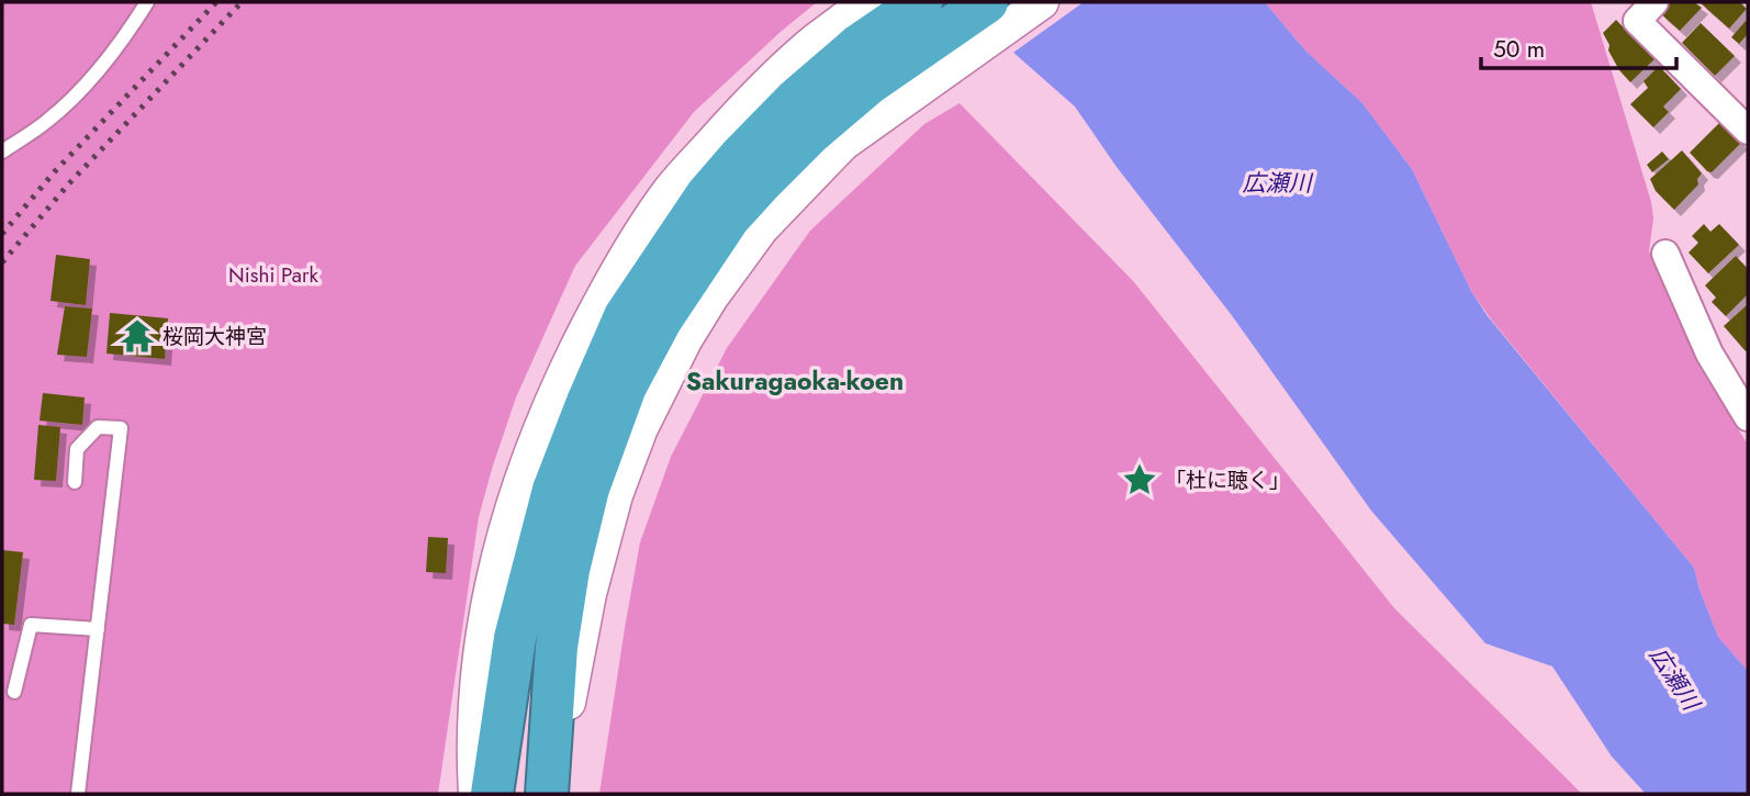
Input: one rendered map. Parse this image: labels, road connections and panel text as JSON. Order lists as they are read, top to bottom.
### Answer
{
  "districts": ["Sakuragaoka-koen"],
  "water": ["広瀬川"],
  "parks": ["Nishi Park"],
  "places": {
    "temple": ["桜岡大神宮"],
    "place": ["「杜に聴く」"]
  },
  "scale_bar": "50 m"
}
